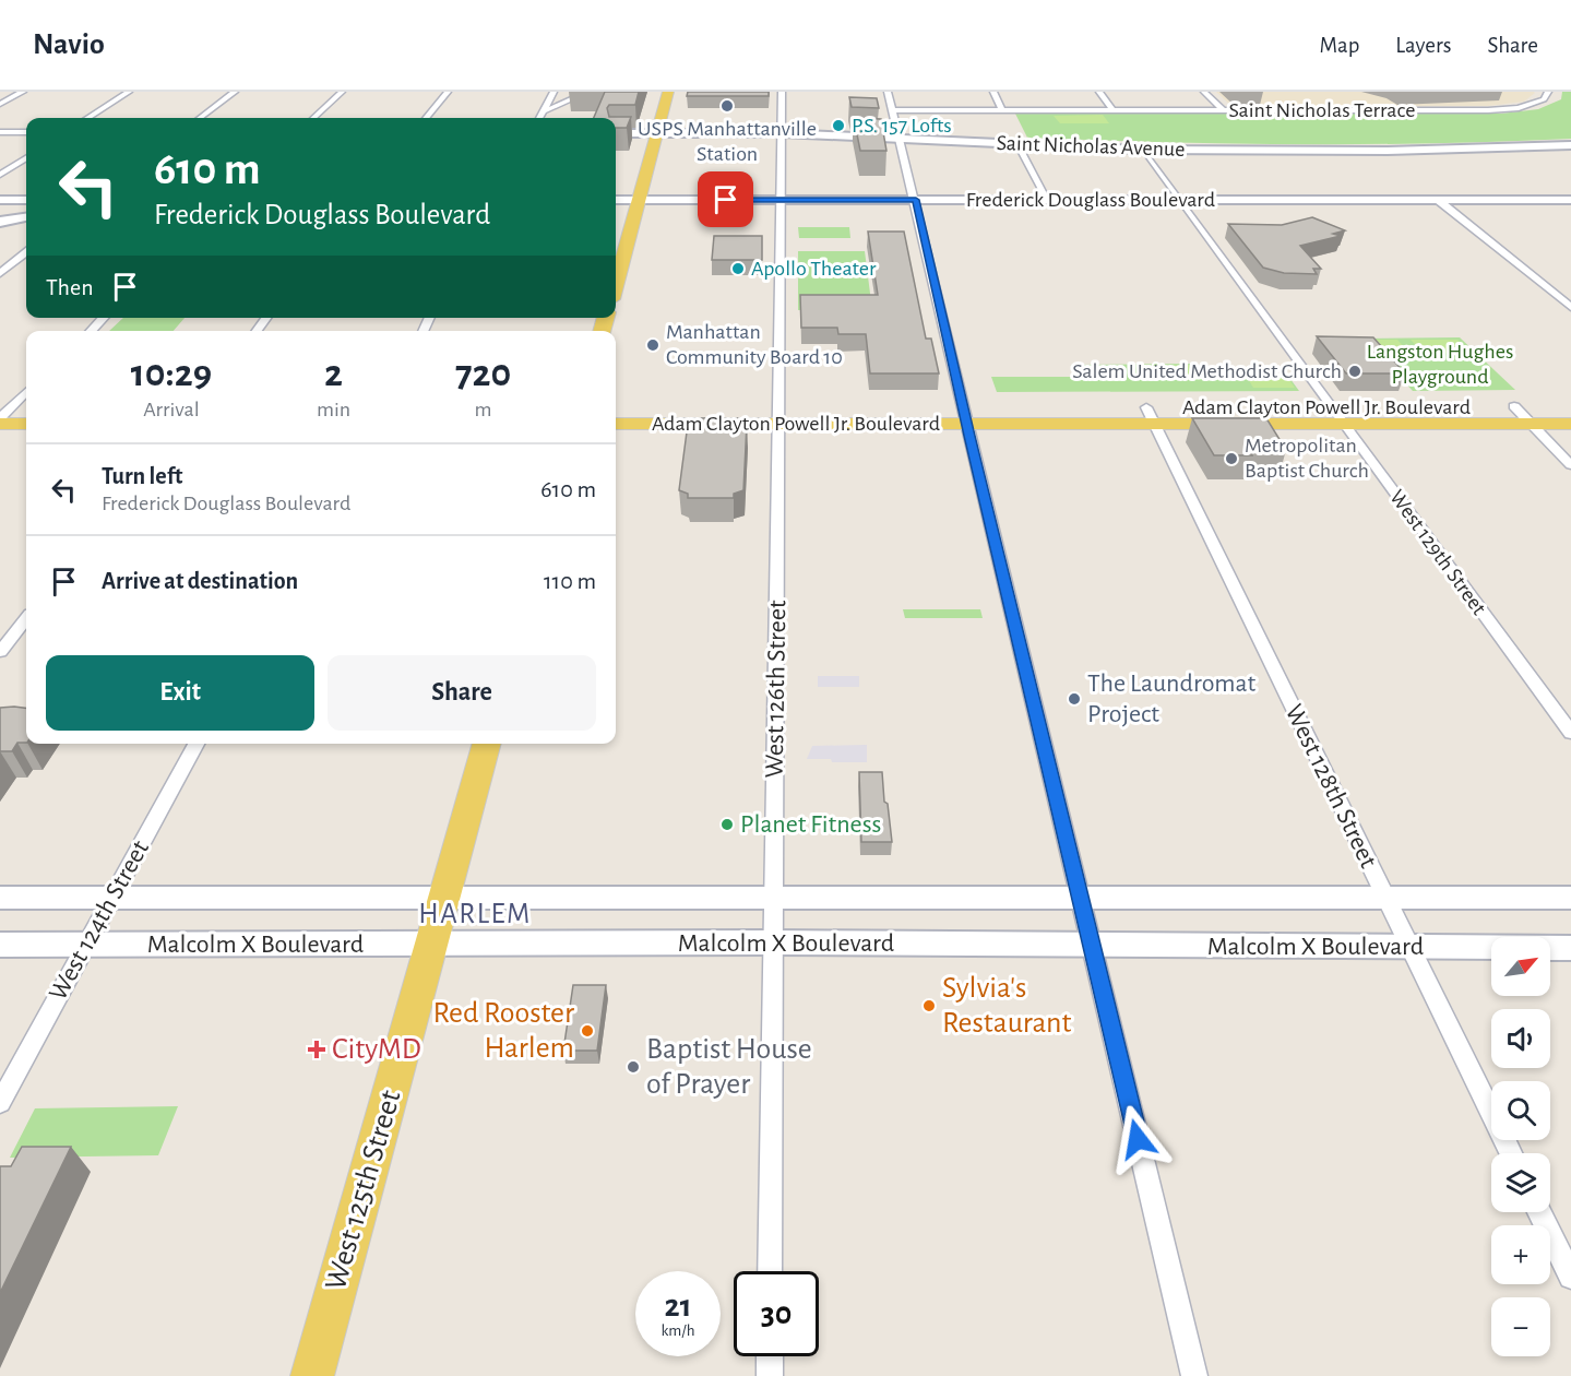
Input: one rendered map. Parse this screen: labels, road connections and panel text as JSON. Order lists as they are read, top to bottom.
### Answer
{
  "streets": {
    "main road": [
      "Saint Nicholas Avenue",
      "Frederick Douglass Boulevard",
      "Adam Clayton Powell Jr. Boulevard",
      "Malcolm X Boulevard",
      "West 125th Street"
    ],
    "street": [
      "Saint Nicholas Terrace",
      "West 129th Street",
      "West 126th Street",
      "West 128th Street",
      "West 124th Street"
    ]
  },
  "crossings": [
    ["Saint Nicholas Avenue", "West 129th Street"],
    ["Saint Nicholas Avenue", "West 126th Street"],
    ["Frederick Douglass Boulevard", "West 129th Street"],
    ["Frederick Douglass Boulevard", "West 126th Street"],
    ["Adam Clayton Powell Jr. Boulevard", "West 129th Street"],
    ["Adam Clayton Powell Jr. Boulevard", "West 126th Street"],
    ["Adam Clayton Powell Jr. Boulevard", "West 128th Street"],
    ["West 126th Street", "Malcolm X Boulevard"],
    ["West 128th Street", "Malcolm X Boulevard"],
    ["West 124th Street", "Malcolm X Boulevard"],
    ["Malcolm X Boulevard", "West 125th Street"]
  ],
  "districts": ["HARLEM"],
  "parks": ["Langston Hughes Playground"],
  "places": {
    "other": [
      "USPS Manhattanville Station",
      "P.S. 157 Lofts",
      "Apollo Theater",
      "Manhattan Community Board 10",
      "Salem United Methodist Church",
      "Metropolitan Baptist Church",
      "The Laundromat Project",
      "Planet Fitness",
      "Sylvia's Restaurant",
      "Red Rooster Harlem",
      "Baptist House of Prayer"
    ],
    "health": ["CityMD"]
  },
  "north": "top right",
  "page": {
    "header": "Navio",
    "nav": ["Map", "Layers", "Share"],
    "turn": ["610 m", "Frederick Douglass Boulevard"],
    "then": "Then",
    "eta": [
      "10:29",
      "Arrival",
      "2",
      "min",
      "720",
      "m"
    ],
    "list": [
      {
        "name": "Turn left",
        "note": "Frederick Douglass Boulevard",
        "value": "610 m"
      },
      {
        "name": "Arrive at destination",
        "value": "110 m"
      }
    ],
    "buttons": ["Exit", "Share"],
    "map_buttons": ["+", "−"],
    "speed": "21 km/h",
    "limit": "30"
  }
}
